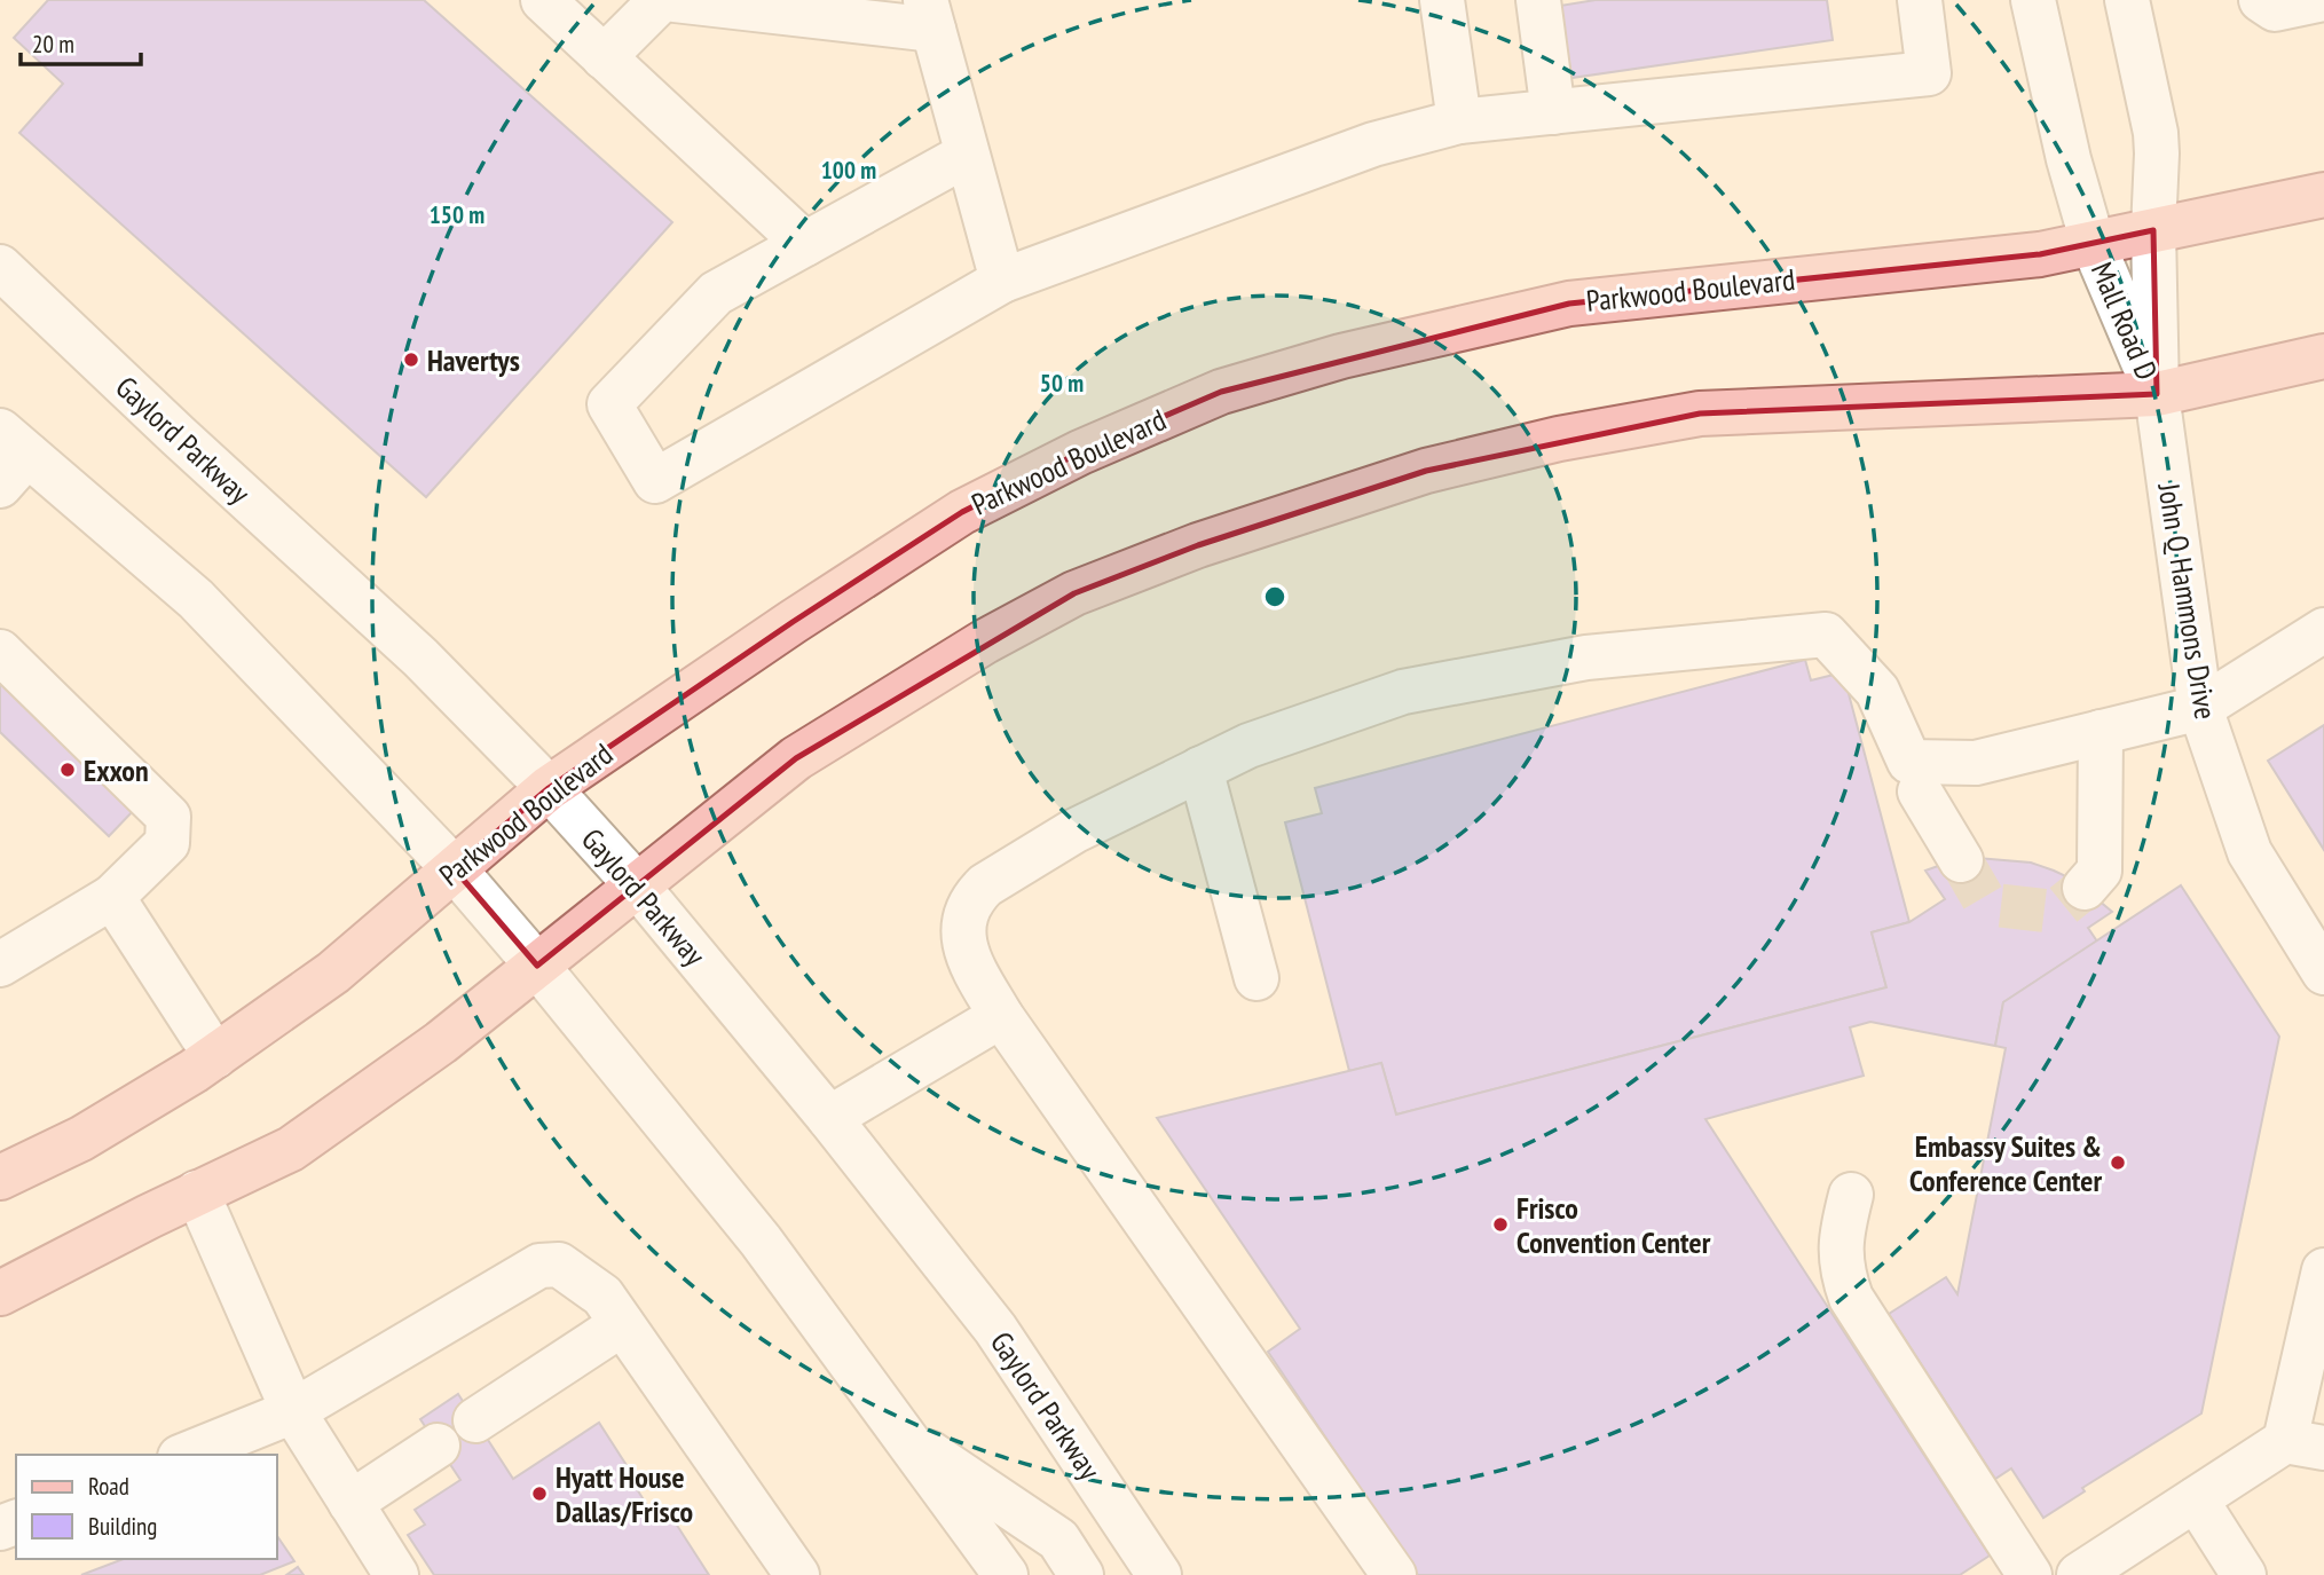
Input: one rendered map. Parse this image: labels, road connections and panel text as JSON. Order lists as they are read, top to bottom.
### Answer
{
  "streets": {
    "main road": ["Parkwood Boulevard"],
    "street": ["Mall Road D", "Gaylord Parkway", "John Q Hammons Drive"]
  },
  "crossings": [
    ["Parkwood Boulevard", "Mall Road D"],
    ["Parkwood Boulevard", "Gaylord Parkway"],
    ["Mall Road D", "John Q Hammons Drive"]
  ],
  "places": [
    "Havertys",
    "Exxon",
    "Embassy Suites & Conference Center",
    "Frisco Convention Center",
    "Hyatt House Dallas/Frisco"
  ],
  "legend": ["Road", "Building"],
  "scale_bar": "20 m",
  "rings": ["100 m", "150 m", "50 m"]
}
